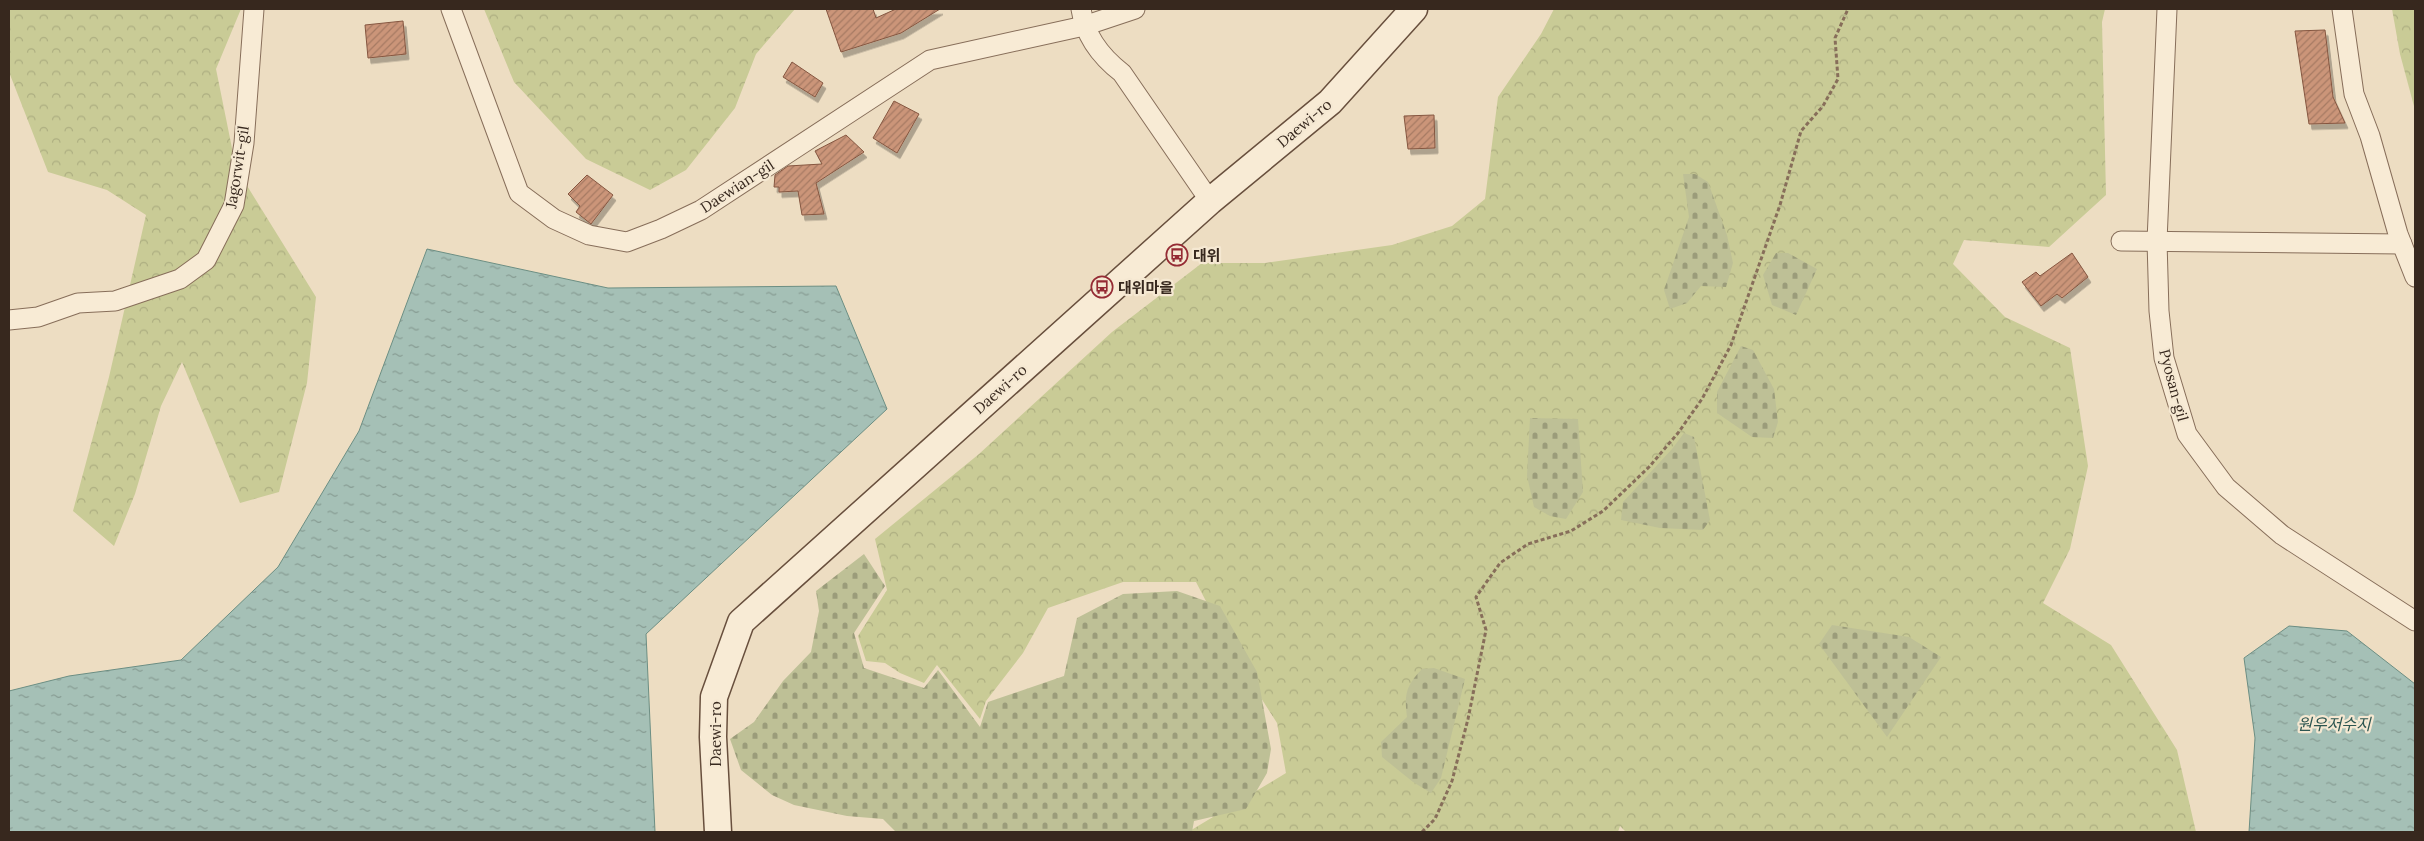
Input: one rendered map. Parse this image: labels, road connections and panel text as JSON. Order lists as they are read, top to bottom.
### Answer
{
  "streets": {
    "main road": ["Daewi-ro"],
    "street": ["Jagorwit-gil", "Daewian-gil", "Pyosan-gil"]
  },
  "water": ["원우저수지"],
  "places": {
    "bus stop": ["대위", "대위마을"]
  }
}
